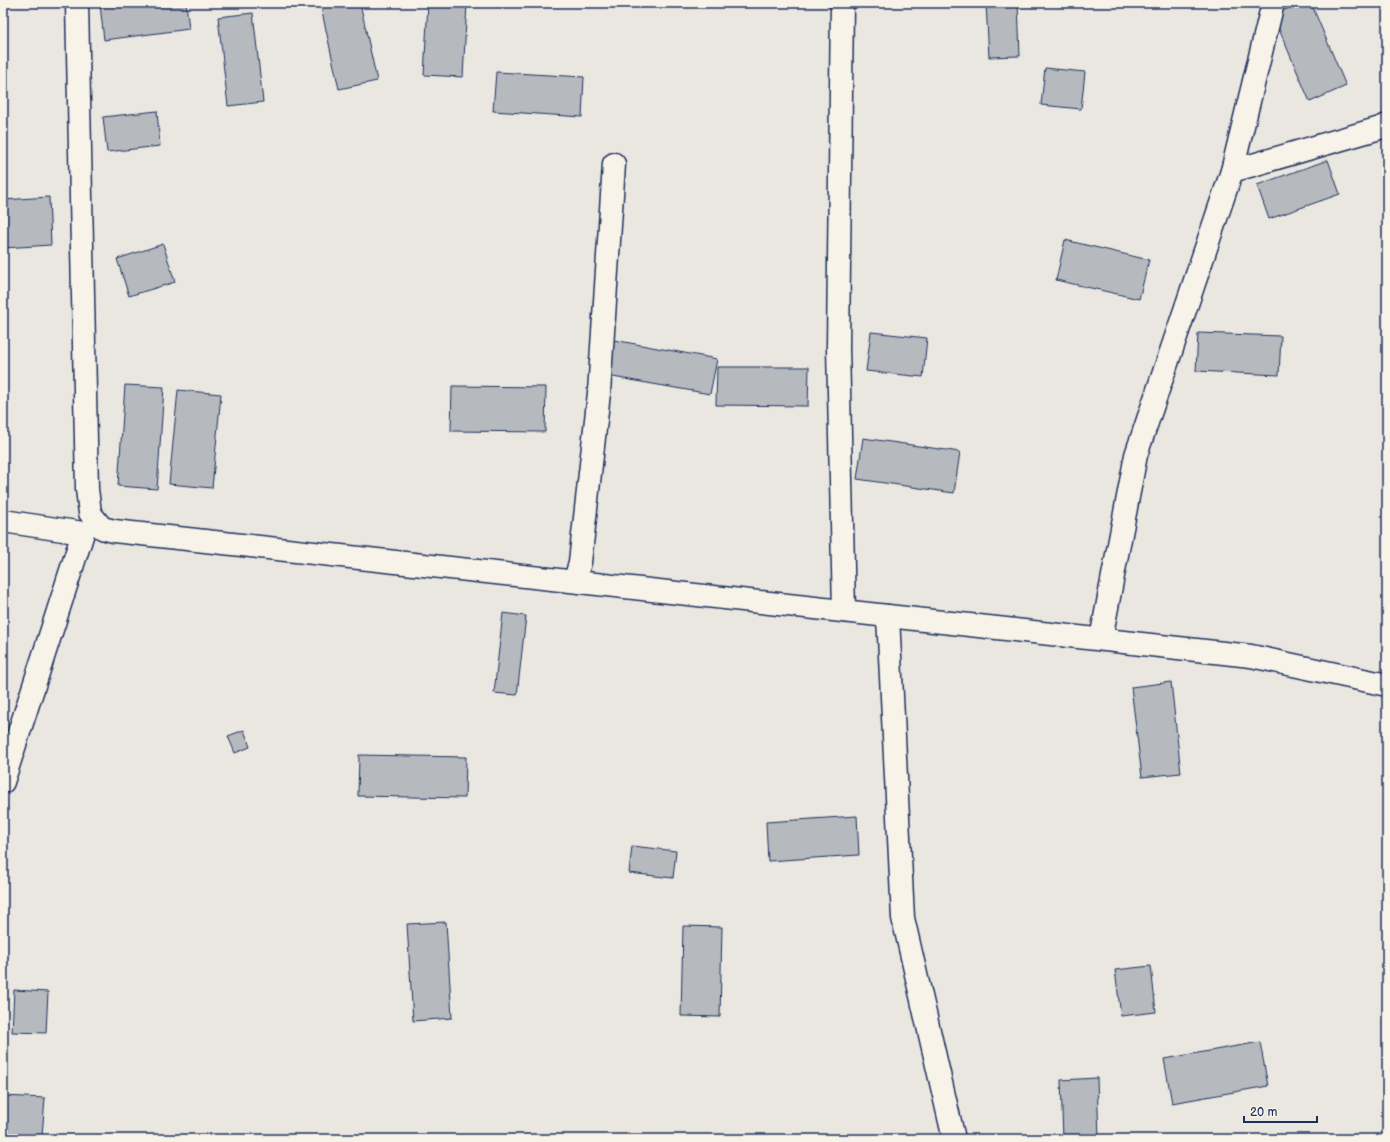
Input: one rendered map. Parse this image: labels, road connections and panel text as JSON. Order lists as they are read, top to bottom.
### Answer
{
  "scale_bar": "20 m"
}
